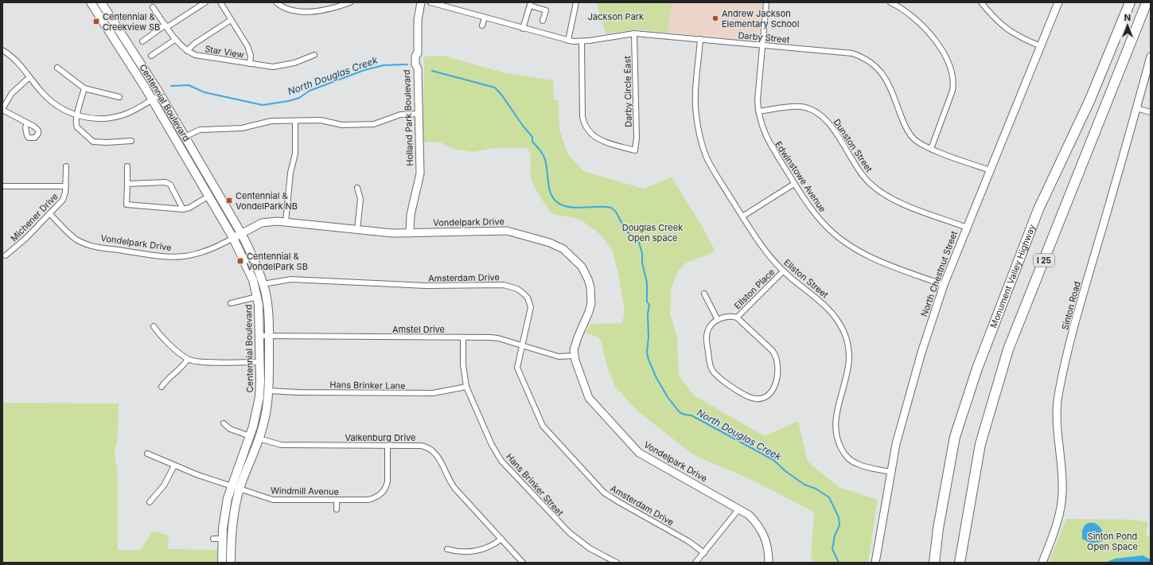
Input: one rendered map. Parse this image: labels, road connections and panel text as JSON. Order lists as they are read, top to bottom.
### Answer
{
  "streets": {
    "highway": ["I 25", "Monument Valley Highway"],
    "main road": ["Centennial Boulevard"],
    "street": [
      "Darby Street",
      "Star View",
      "Darby Circle East",
      "Holland Park Boulevard",
      "Dunston Street",
      "Edwinstowe Avenue",
      "Michener Drive",
      "Vondelpark Drive",
      "North Chestnut Street",
      "Amsterdam Drive",
      "Ellston Street",
      "Ellston Place",
      "Sinton Road",
      "Amstel Drive",
      "Hans Brinker Lane",
      "Valkenburg Drive",
      "Hans Brinker Street",
      "Windmill Avenue"
    ]
  },
  "crossings": [
    ["Darby Street", "Darby Circle East"],
    ["Darby Street", "Edwinstowe Avenue"],
    ["Darby Street", "North Chestnut Street"],
    ["Darby Street", "Ellston Street"],
    ["Centennial Boulevard", "Vondelpark Drive"],
    ["Centennial Boulevard", "Amsterdam Drive"],
    ["Centennial Boulevard", "Amstel Drive"],
    ["Centennial Boulevard", "Hans Brinker Lane"],
    ["Centennial Boulevard", "Valkenburg Drive"],
    ["Centennial Boulevard", "Windmill Avenue"],
    ["Holland Park Boulevard", "Vondelpark Drive"],
    ["Dunston Street", "Edwinstowe Avenue"],
    ["Dunston Street", "North Chestnut Street"],
    ["Edwinstowe Avenue", "North Chestnut Street"],
    ["Michener Drive", "Vondelpark Drive"],
    ["Vondelpark Drive", "Amstel Drive"],
    ["North Chestnut Street", "Ellston Street"],
    ["Amsterdam Drive", "Amstel Drive"],
    ["Ellston Street", "Ellston Place"],
    ["Amstel Drive", "Hans Brinker Street"],
    ["Hans Brinker Lane", "Hans Brinker Street"],
    ["Valkenburg Drive", "Windmill Avenue"]
  ],
  "water": ["North Douglas Creek"],
  "parks": ["Jackson Park", "Douglas Creek Open space", "Sinton Pond Open Space"],
  "places": {
    "other": ["Andrew Jackson Elementary School"],
    "transit": ["Centennial & Creekview SB", "Centennial & VondelPark NB", "Centennial & VondelPark SB"]
  },
  "north": "top"
}
